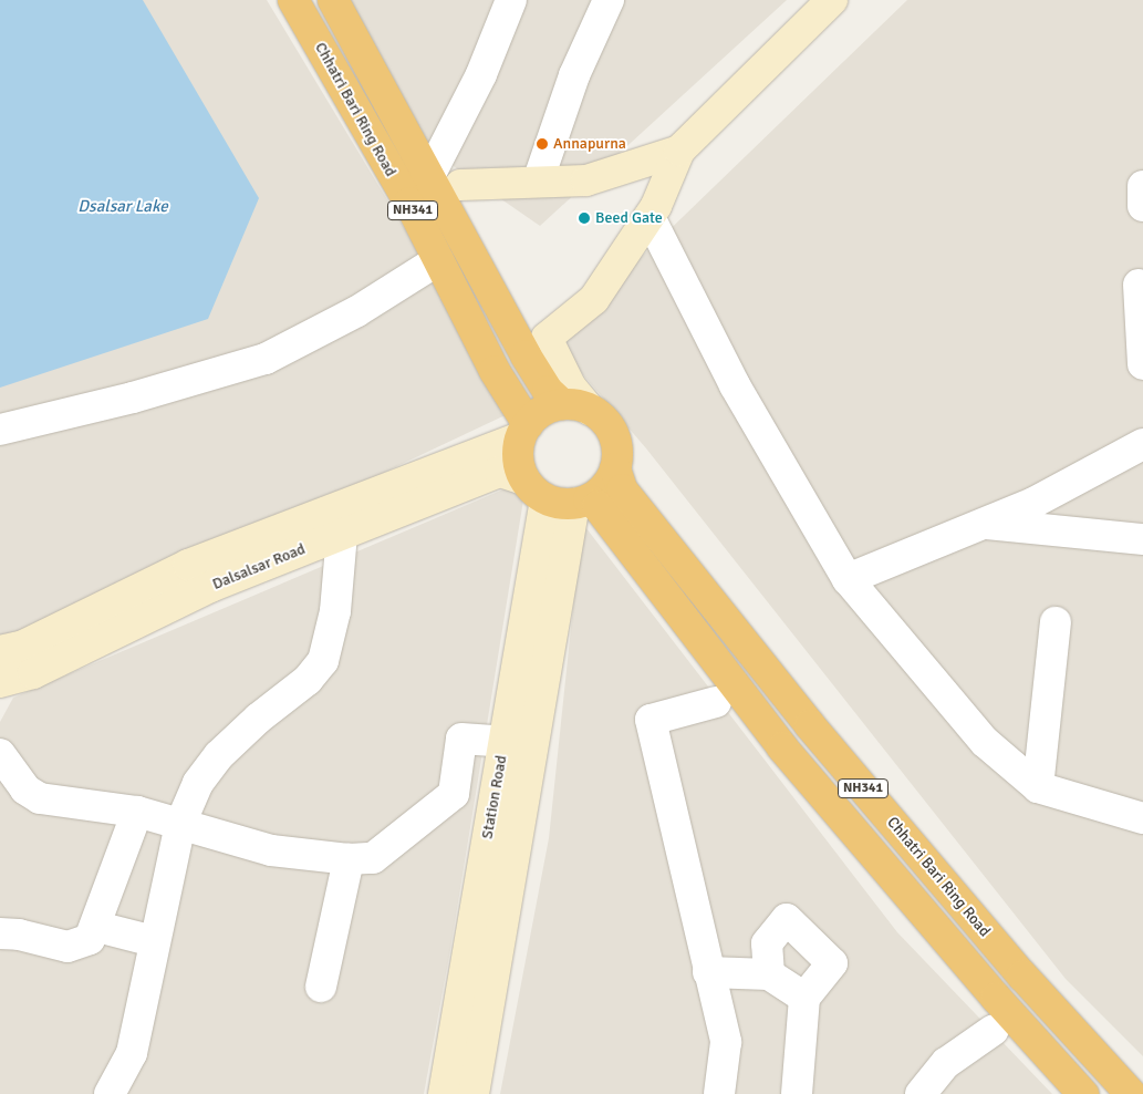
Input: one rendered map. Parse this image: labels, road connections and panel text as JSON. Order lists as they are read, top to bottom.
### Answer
{
  "streets": {
    "highway": ["Chhatri Bari Ring Road", "NH341"],
    "street": ["Dalsalsar Road", "Station Road"]
  },
  "crossings": [
    ["Chhatri Bari Ring Road", "NH341"],
    ["Chhatri Bari Ring Road", "Dalsalsar Road"],
    ["Chhatri Bari Ring Road", "Station Road"],
    ["NH341", "Dalsalsar Road"],
    ["NH341", "Station Road"],
    ["Dalsalsar Road", "Station Road"]
  ],
  "water": ["Dsalsar Lake"],
  "places": ["Annapurna", "Beed Gate"]
}
